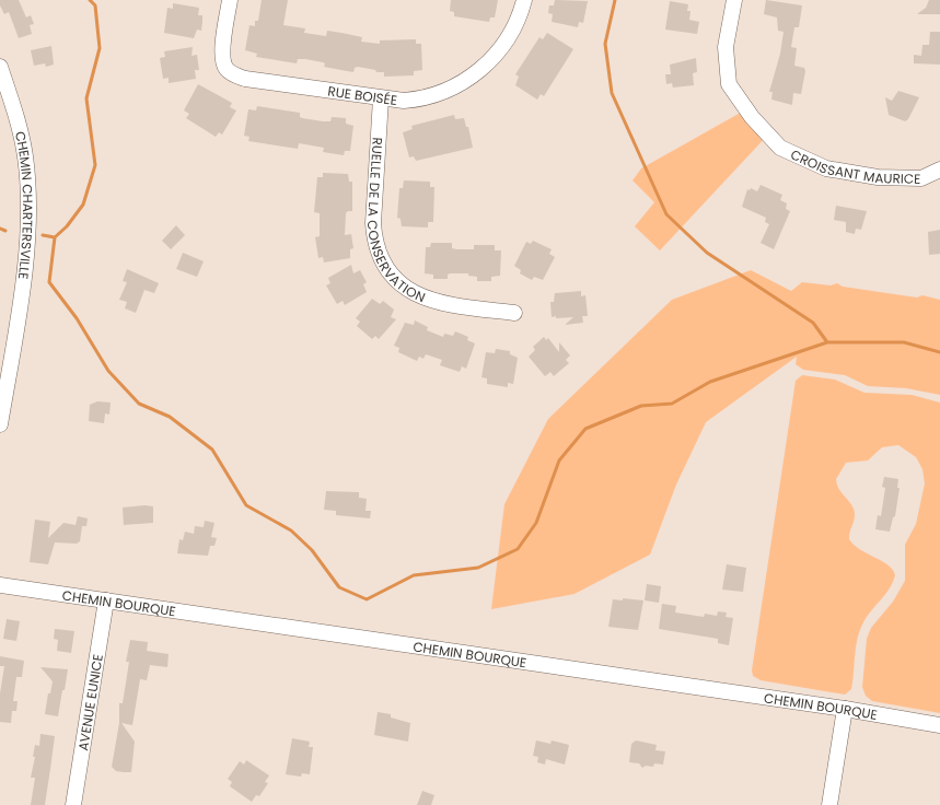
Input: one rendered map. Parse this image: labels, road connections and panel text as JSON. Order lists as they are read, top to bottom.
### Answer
{
  "streets": {
    "street": [
      "RUE BOISÉE",
      "CROISSANT MAURICE",
      "CHEMIN CHARTERSVILLE",
      "RUELLE DE LA CONSERVATION",
      "CHEMIN BOURQUE",
      "AVENUE EUNICE"
    ]
  },
  "crossings": [
    ["RUE BOISÉE", "RUELLE DE LA CONSERVATION"],
    ["CHEMIN BOURQUE", "AVENUE EUNICE"]
  ]
}
